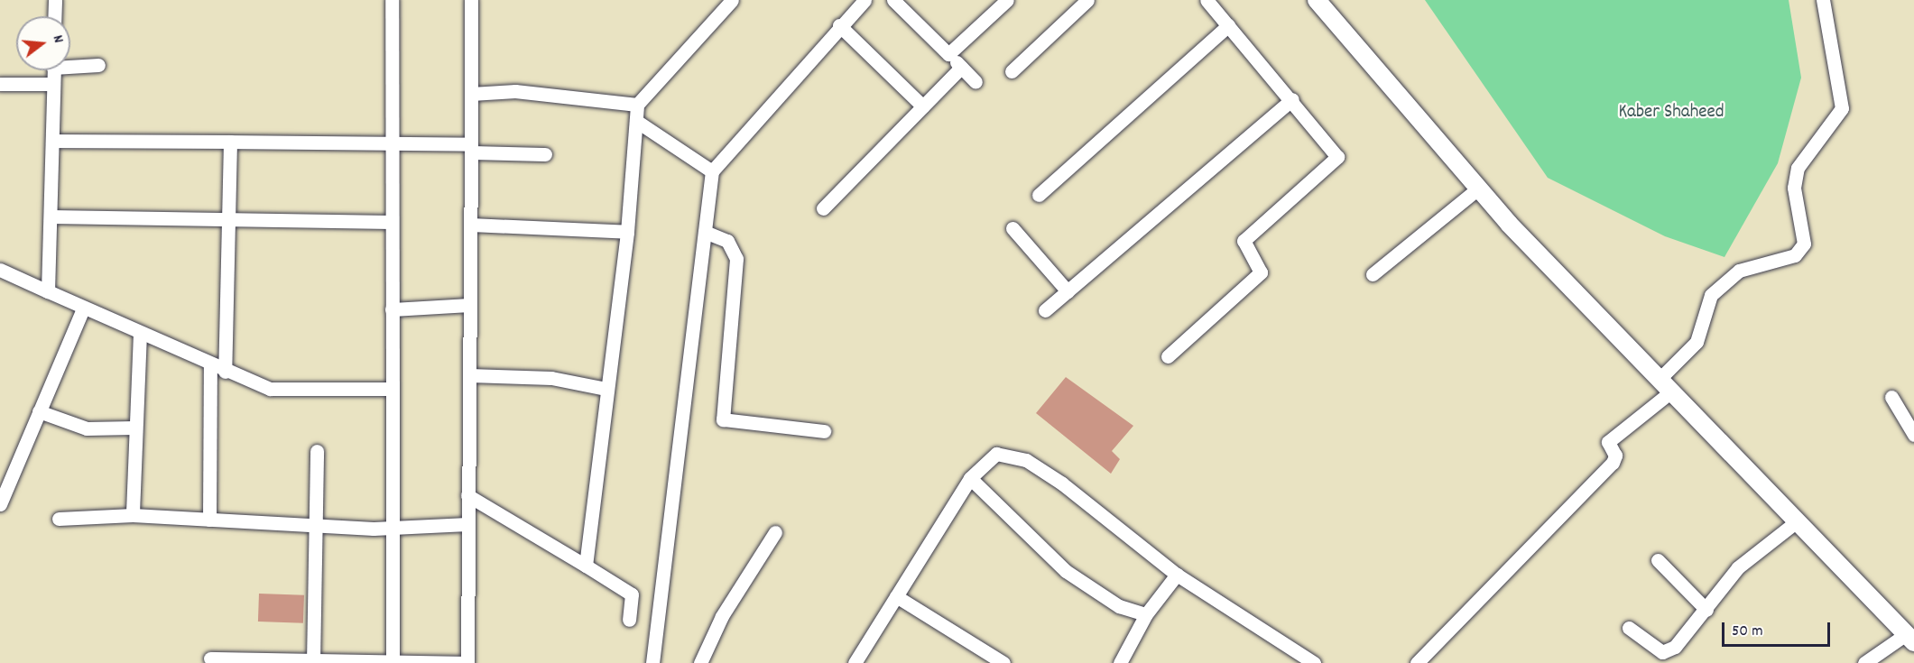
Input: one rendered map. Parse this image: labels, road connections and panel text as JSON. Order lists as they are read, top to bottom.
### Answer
{
  "parks": ["Kaber Shaheed"],
  "scale_bar": "50 m",
  "north": "right"
}
